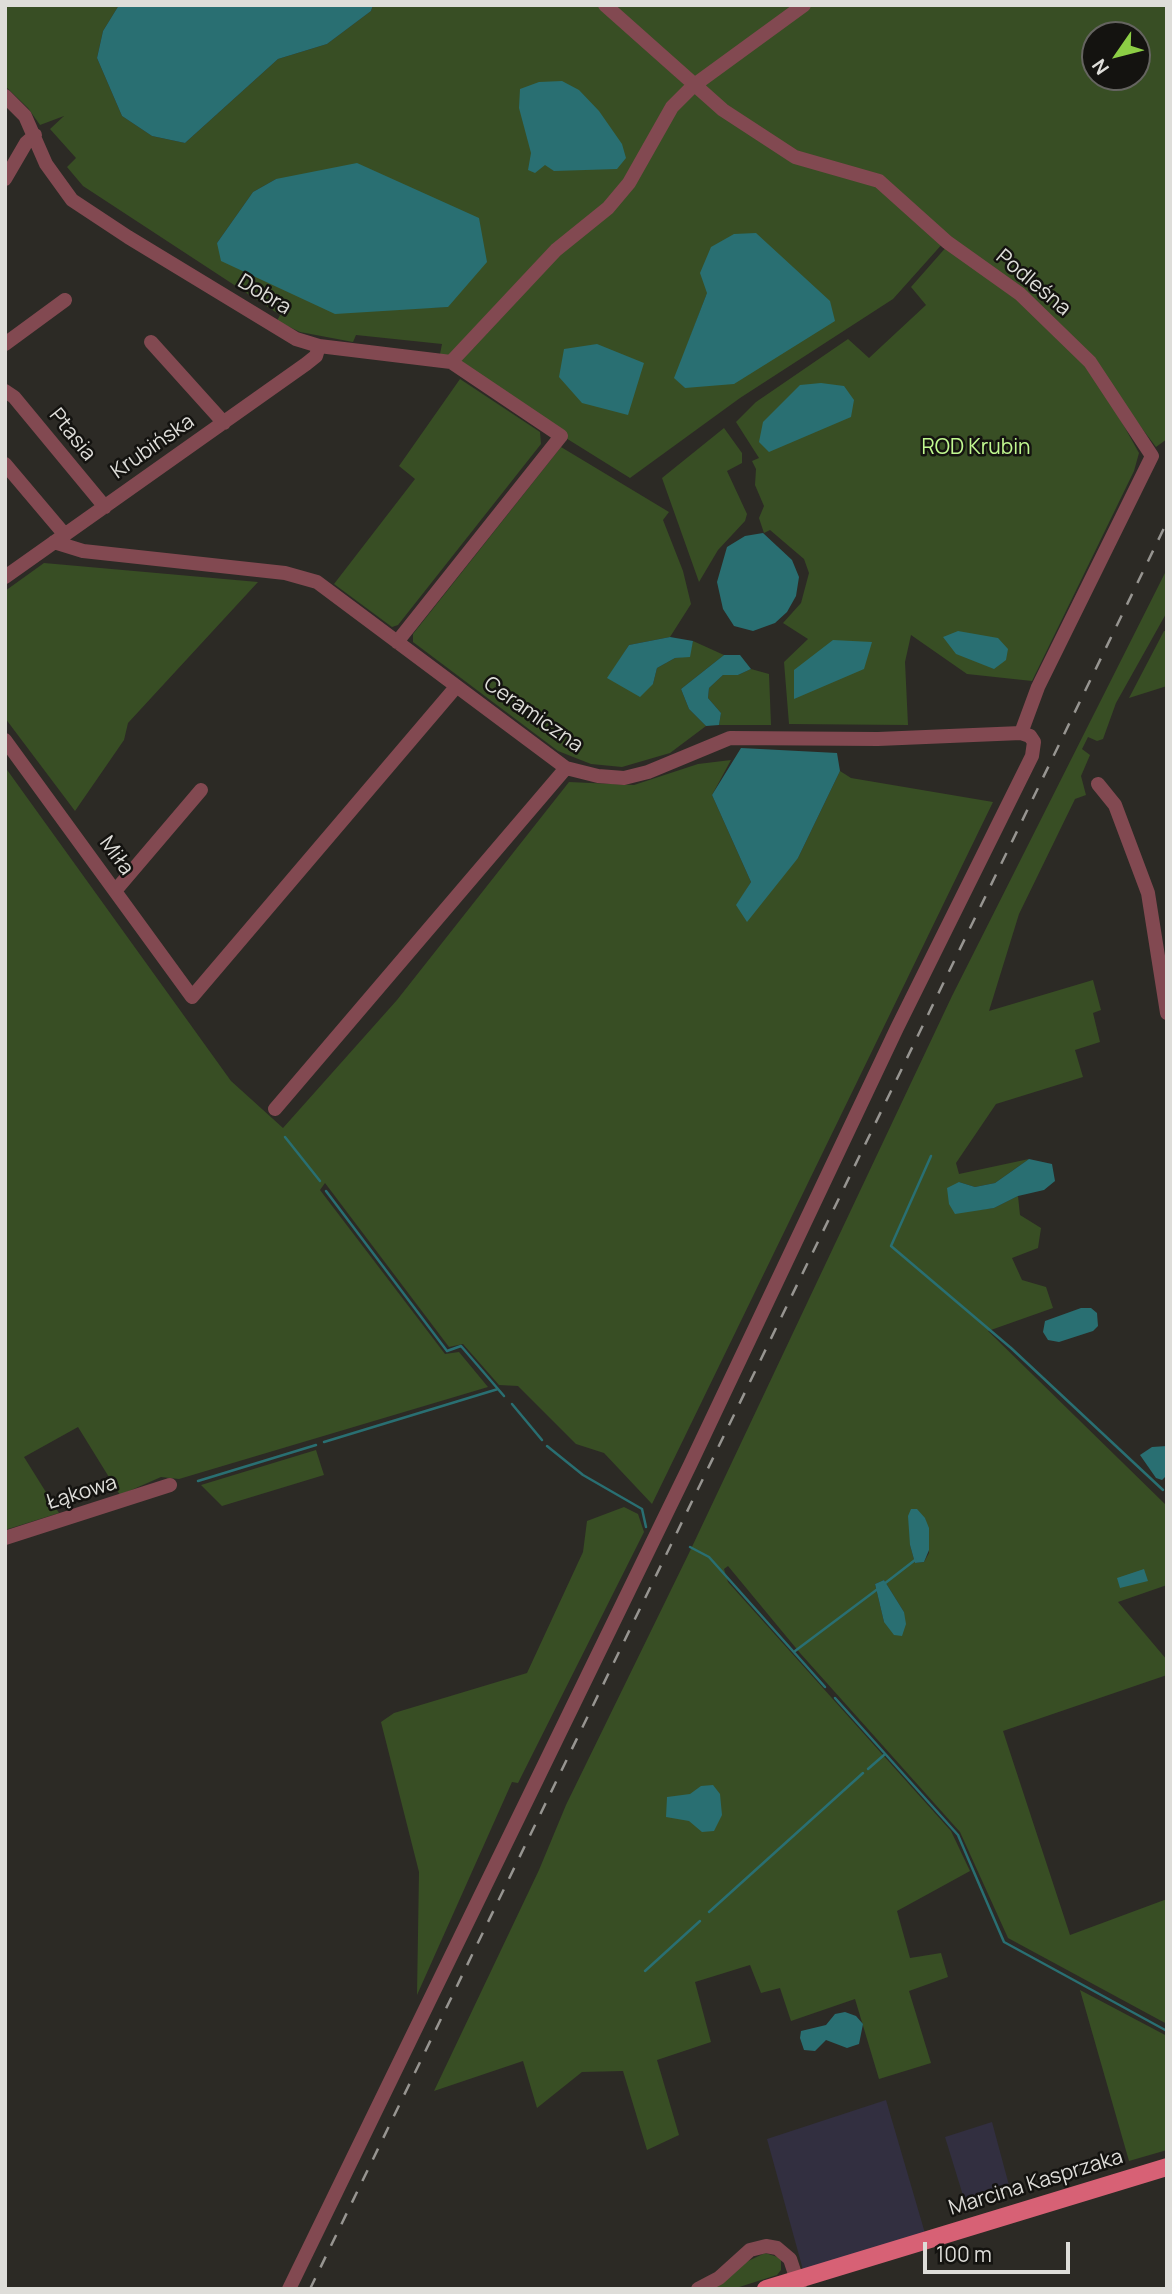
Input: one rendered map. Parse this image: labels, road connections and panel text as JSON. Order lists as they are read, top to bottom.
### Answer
{
  "streets": {
    "main road": ["Marcina Kasprzaka"],
    "street": [
      "Podleśna",
      "Dobra",
      "Ptasia",
      "Krubińska",
      "Ceramiczna",
      "Miła",
      "Łąkowa"
    ]
  },
  "crossings": [
    ["Podleśna", "Ceramiczna"],
    ["Dobra", "Krubińska"],
    ["Dobra", "Ceramiczna"],
    ["Ptasia", "Krubińska"],
    ["Krubińska", "Ceramiczna"],
    ["Ceramiczna", "Miła"]
  ],
  "parks": ["ROD Krubin"],
  "scale_bar": "100 m",
  "north": "bottom left"
}
